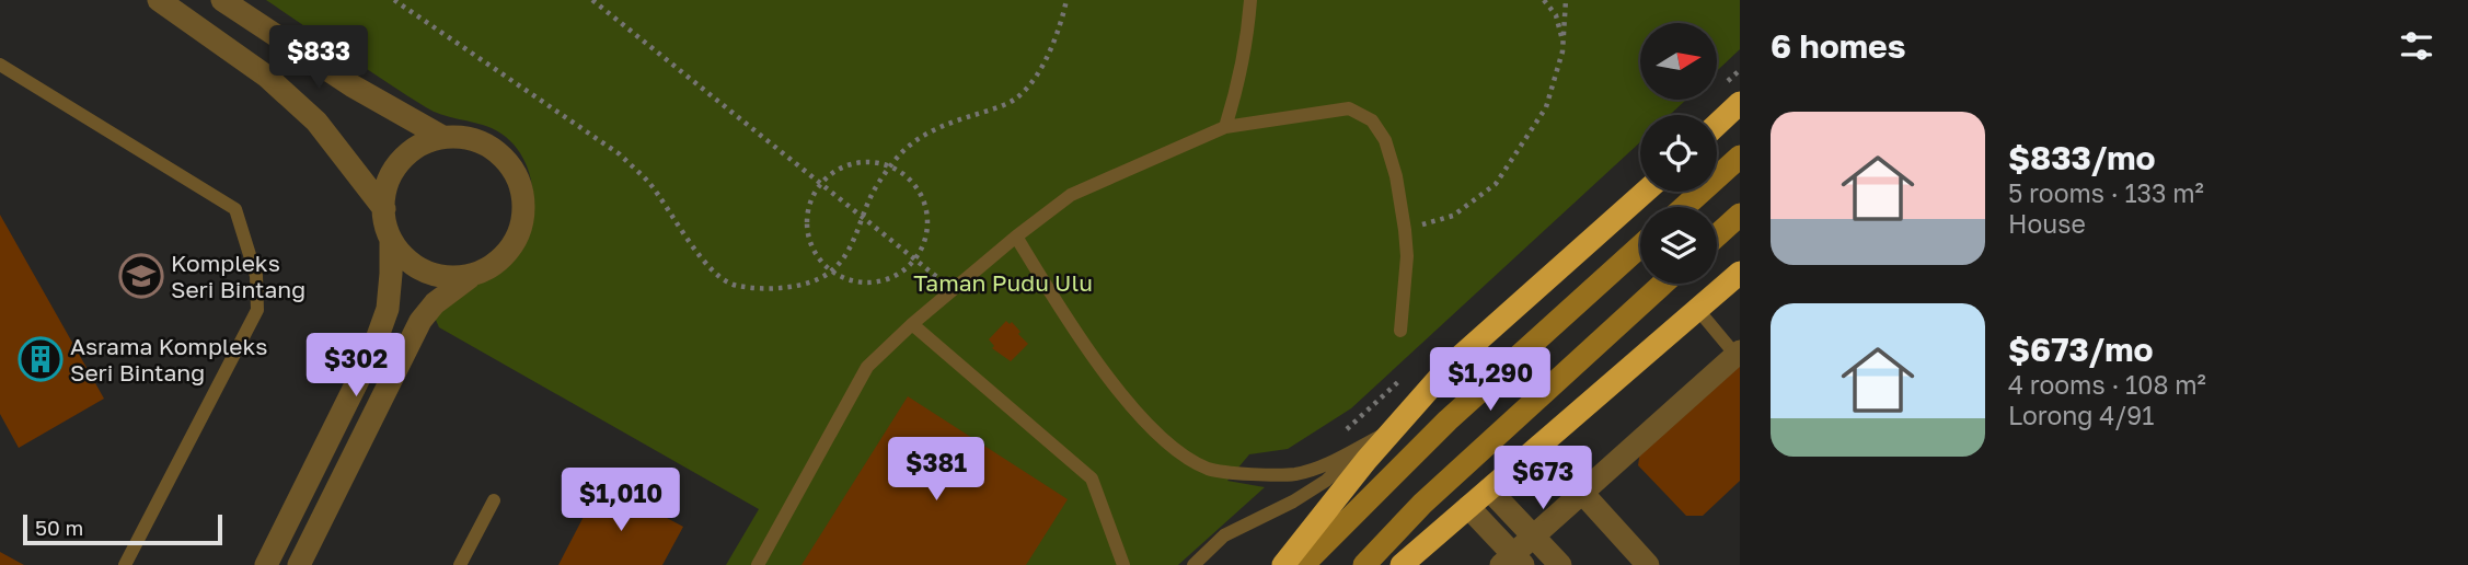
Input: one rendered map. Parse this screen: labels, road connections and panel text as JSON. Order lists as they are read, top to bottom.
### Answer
{
  "parks": ["Taman Pudu Ulu"],
  "places": {
    "school or university": ["Kompleks Seri Bintang"],
    "building": ["Asrama Kompleks Seri Bintang"]
  },
  "scale_bar": "50 m",
  "north": "right",
  "page": {
    "heading": "6 homes",
    "price": [
      "$833",
      "$302",
      "$1,290",
      "$381",
      "$673",
      "$1,010"
    ],
    "list": [
      {
        "name": "$833/mo",
        "note": "5 rooms · 133 m² · House"
      },
      {
        "name": "$673/mo",
        "note": "4 rooms · 108 m² · Lorong 4/91"
      }
    ],
    "scale": "50 m"
  }
}
